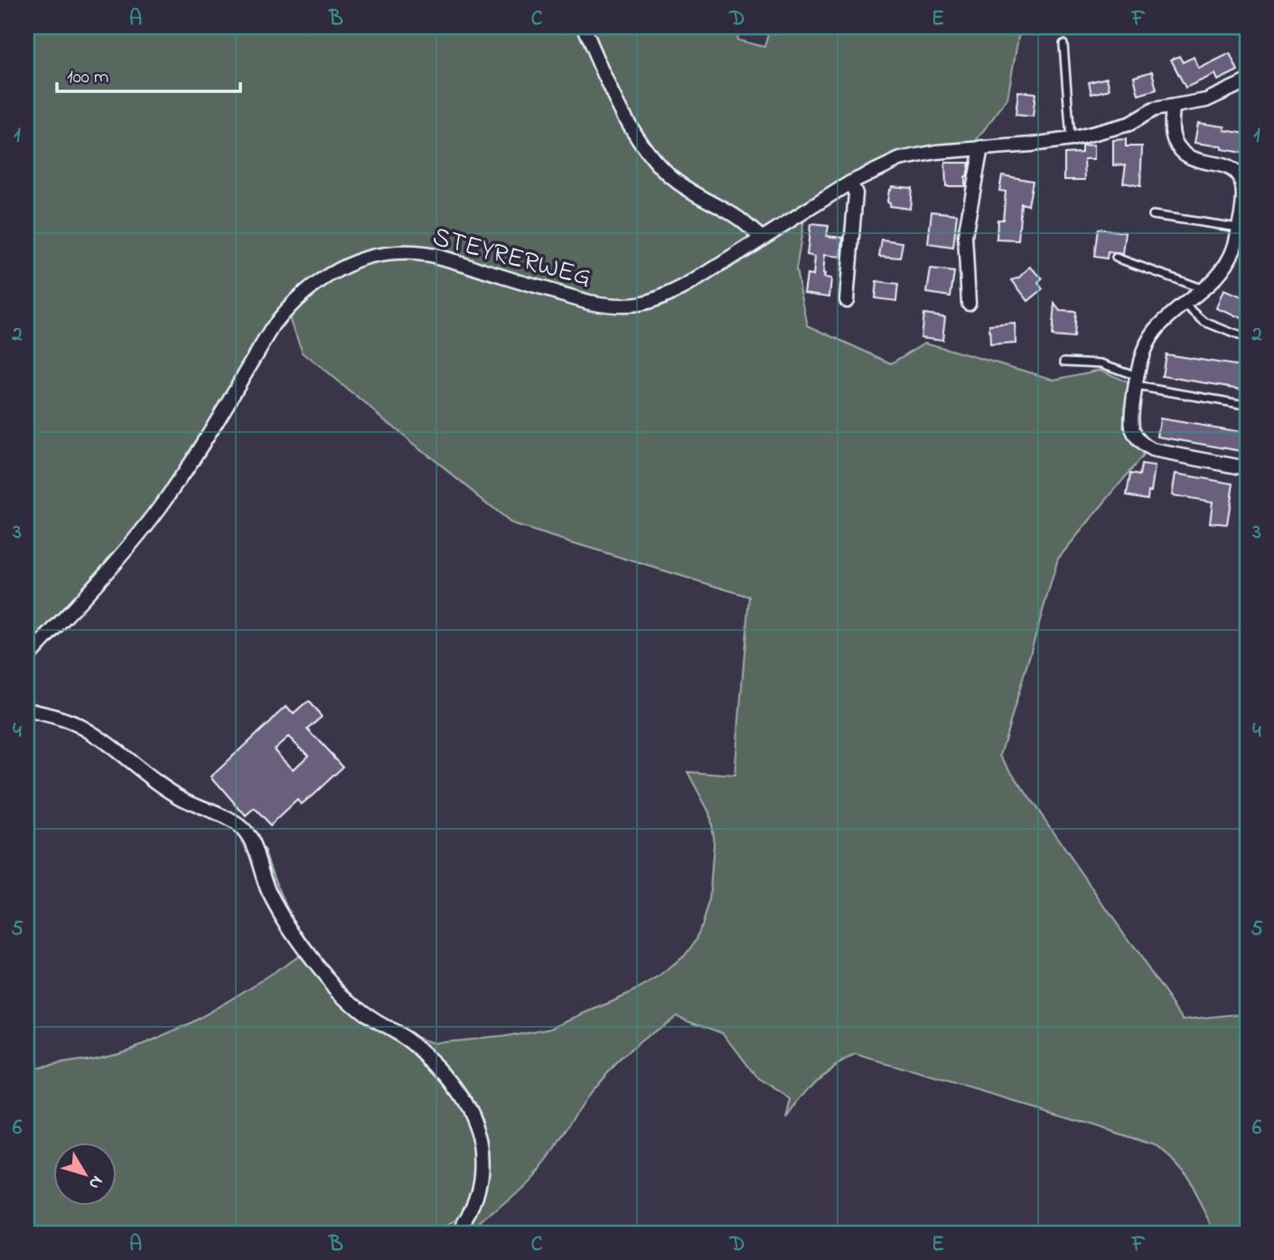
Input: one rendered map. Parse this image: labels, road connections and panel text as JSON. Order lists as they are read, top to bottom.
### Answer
{
  "streets": {
    "street": ["STEYRERWEG"]
  },
  "scale_bar": "100 m",
  "north": "bottom right",
  "grid": {
    "columns": [
      "A",
      "B",
      "C",
      "D",
      "E",
      "F"
    ],
    "rows": [
      "1",
      "2",
      "3",
      "4",
      "5",
      "6"
    ]
  }
}
